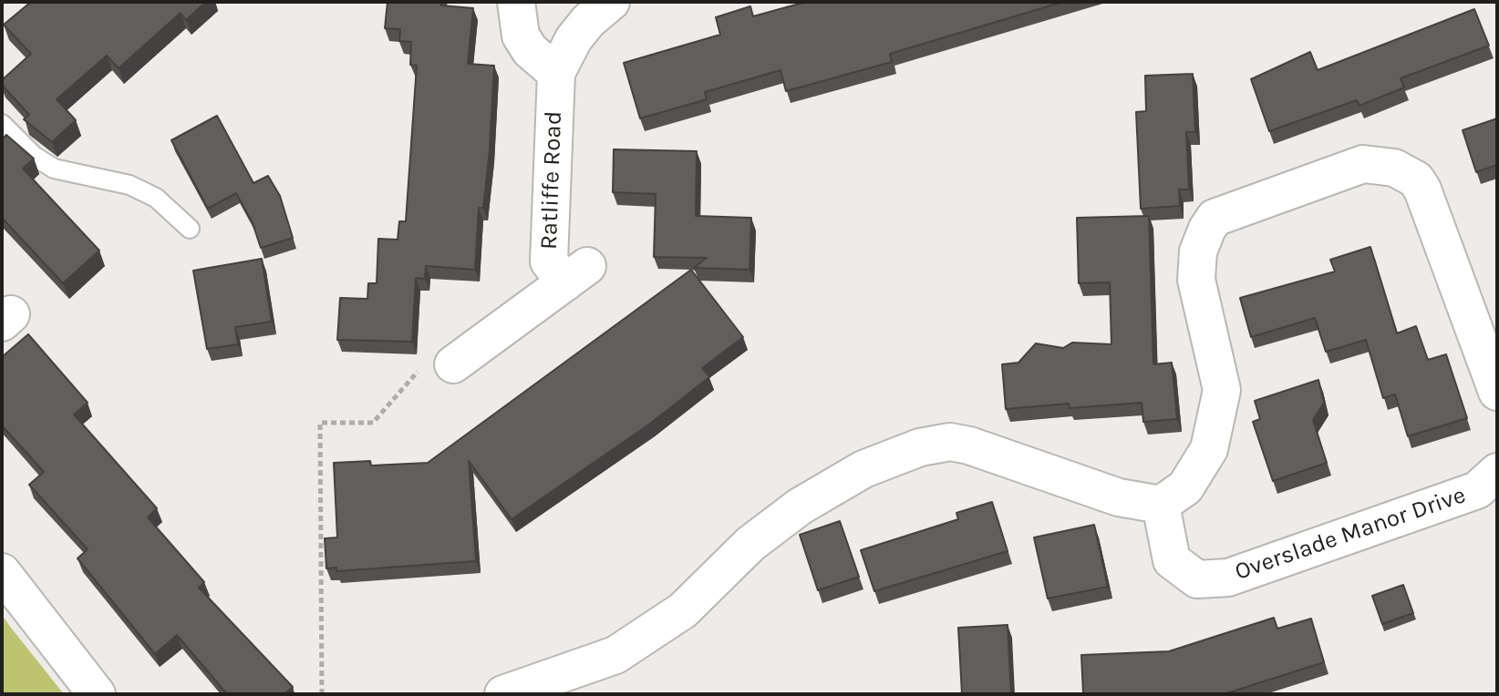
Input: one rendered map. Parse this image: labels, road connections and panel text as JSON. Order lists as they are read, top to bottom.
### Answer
{
  "streets": {
    "street": ["Ratliffe Road", "Overslade Manor Drive"]
  }
}
